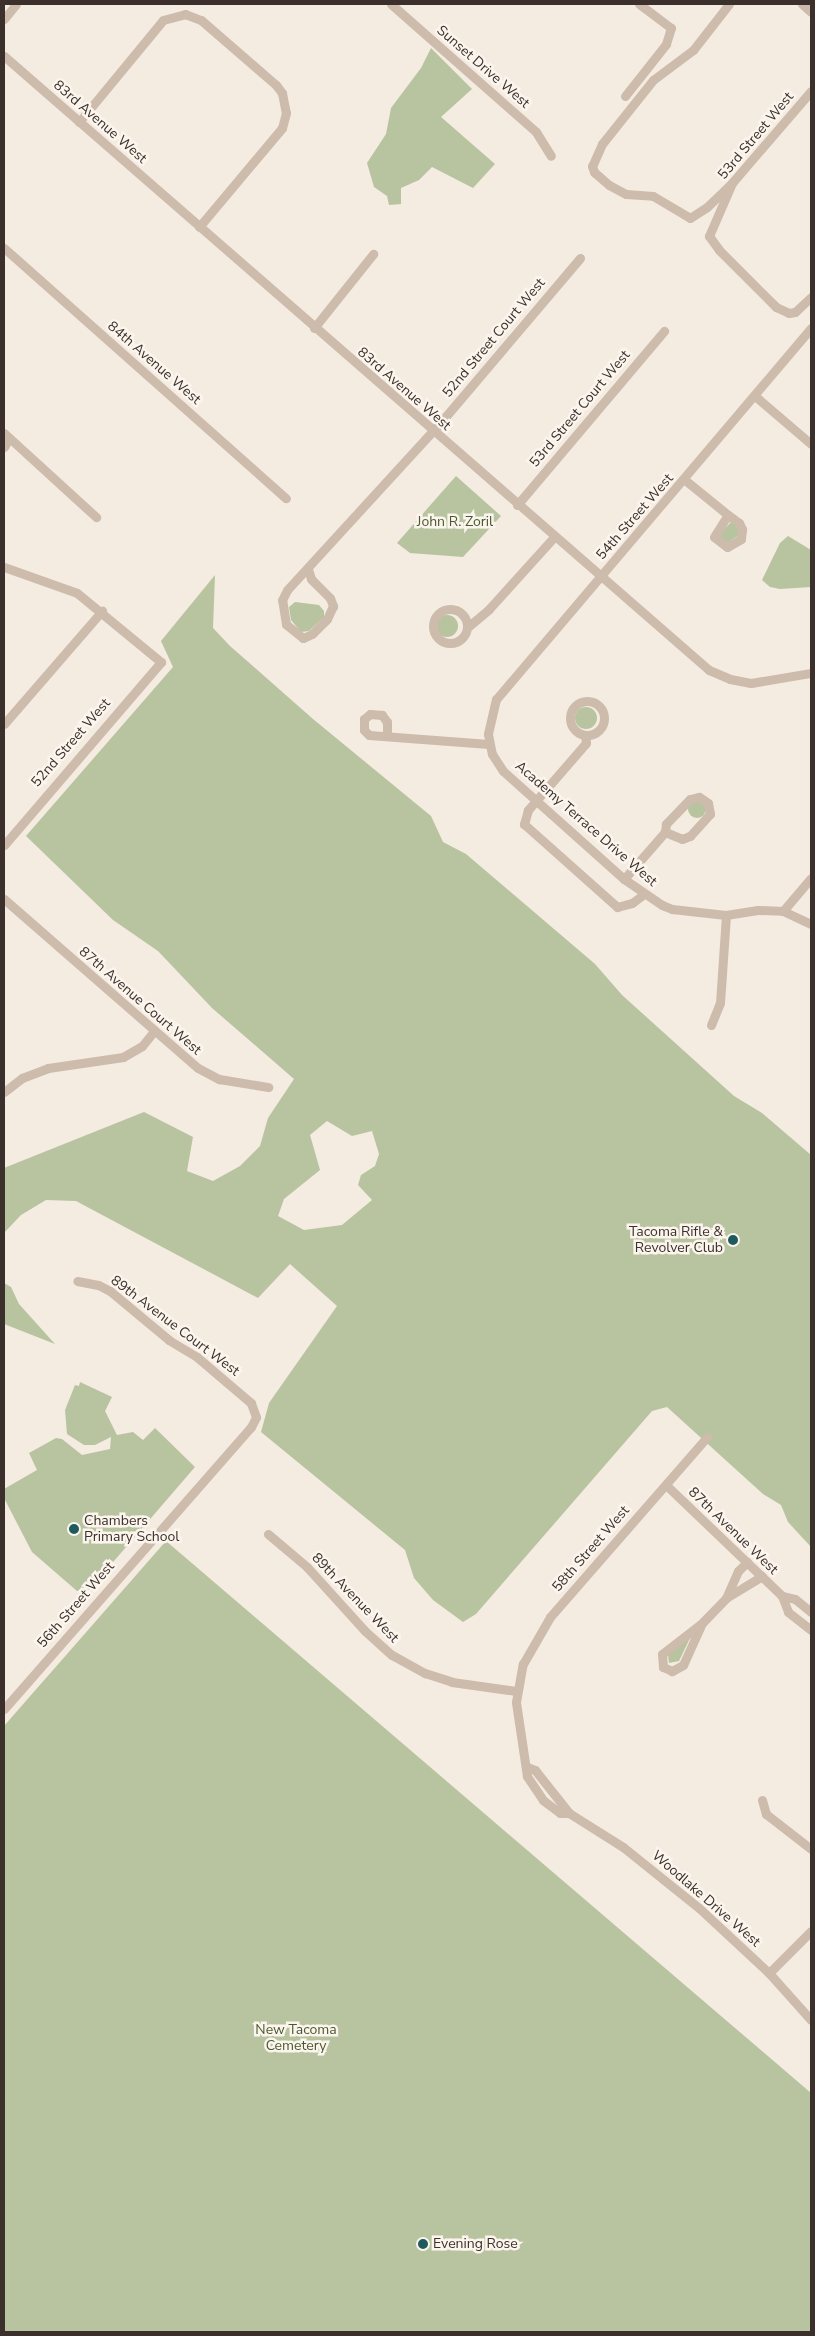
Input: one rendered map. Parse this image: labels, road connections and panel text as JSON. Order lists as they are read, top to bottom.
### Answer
{
  "streets": {
    "street": [
      "Sunset Drive West",
      "83rd Avenue West",
      "53rd Street West",
      "52nd Street Court West",
      "84th Avenue West",
      "53rd Street Court West",
      "54th Street West",
      "52nd Street West",
      "Academy Terrace Drive West",
      "87th Avenue Court West",
      "89th Avenue Court West",
      "87th Avenue West",
      "58th Street West",
      "89th Avenue West",
      "56th Street West",
      "Woodlake Drive West"
    ]
  },
  "crossings": [
    ["83rd Avenue West", "52nd Street Court West"],
    ["83rd Avenue West", "53rd Street Court West"],
    ["83rd Avenue West", "54th Street West"],
    ["54th Street West", "Academy Terrace Drive West"],
    ["89th Avenue Court West", "56th Street West"],
    ["87th Avenue West", "58th Street West"],
    ["58th Street West", "89th Avenue West"],
    ["58th Street West", "Woodlake Drive West"],
    ["89th Avenue West", "Woodlake Drive West"]
  ],
  "parks": ["John R. Zoril", "New Tacoma Cemetery"],
  "places": ["Tacoma Rifle & Revolver Club", "Chambers Primary School", "Evening Rose"]
}
